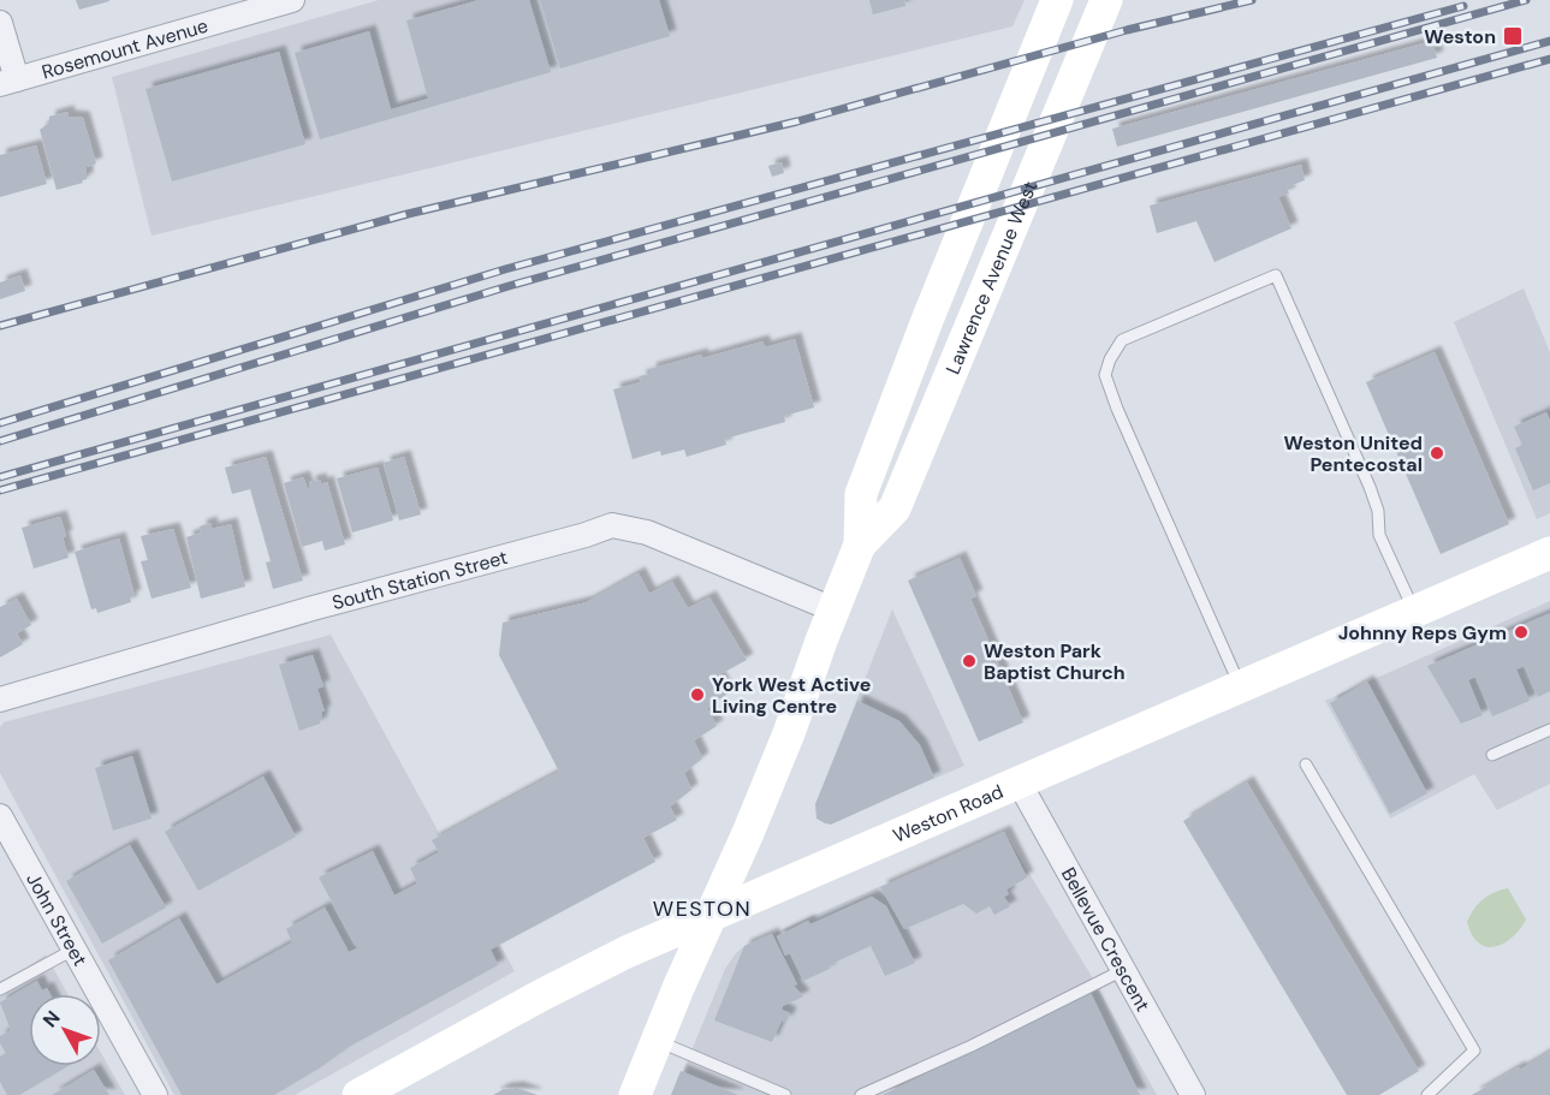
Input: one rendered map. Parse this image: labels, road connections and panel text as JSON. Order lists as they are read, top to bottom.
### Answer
{
  "streets": {
    "main road": ["Lawrence Avenue West", "Weston Road"],
    "street": [
      "Rosemount Avenue",
      "South Station Street",
      "John Street",
      "Bellevue Crescent"
    ]
  },
  "crossings": [
    ["Lawrence Avenue West", "South Station Street"],
    ["Lawrence Avenue West", "Weston Road"],
    ["Weston Road", "Bellevue Crescent"]
  ],
  "districts": ["WESTON"],
  "places": {
    "transit": ["Weston"],
    "other": [
      "Weston United Pentecostal",
      "Johnny Reps Gym",
      "Weston Park Baptist Church",
      "York West Active Living Centre"
    ]
  },
  "north": "top left"
}
